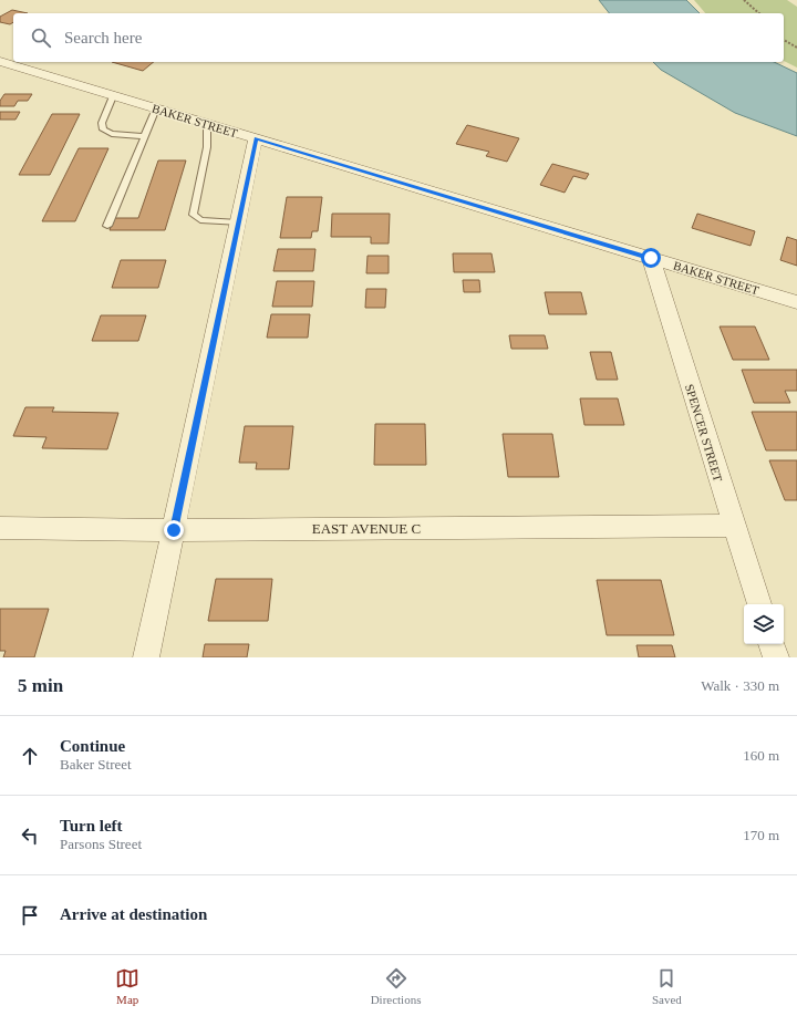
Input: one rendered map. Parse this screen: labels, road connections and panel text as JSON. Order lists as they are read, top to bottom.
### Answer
{
  "streets": {
    "street": ["BAKER STREET", "SPENCER STREET", "EAST AVENUE C"]
  },
  "crossings": [
    ["BAKER STREET", "SPENCER STREET"],
    ["SPENCER STREET", "EAST AVENUE C"]
  ],
  "page": {
    "search": "Search here",
    "heading": ["5 min", "Walk · 330 m"],
    "list": [
      ["Continue", "Baker Street", "160 m"],
      ["Turn left", "Parsons Street", "170 m"],
      "Arrive at destination"
    ],
    "nav": ["Map", "Directions", "Saved"]
  }
}
